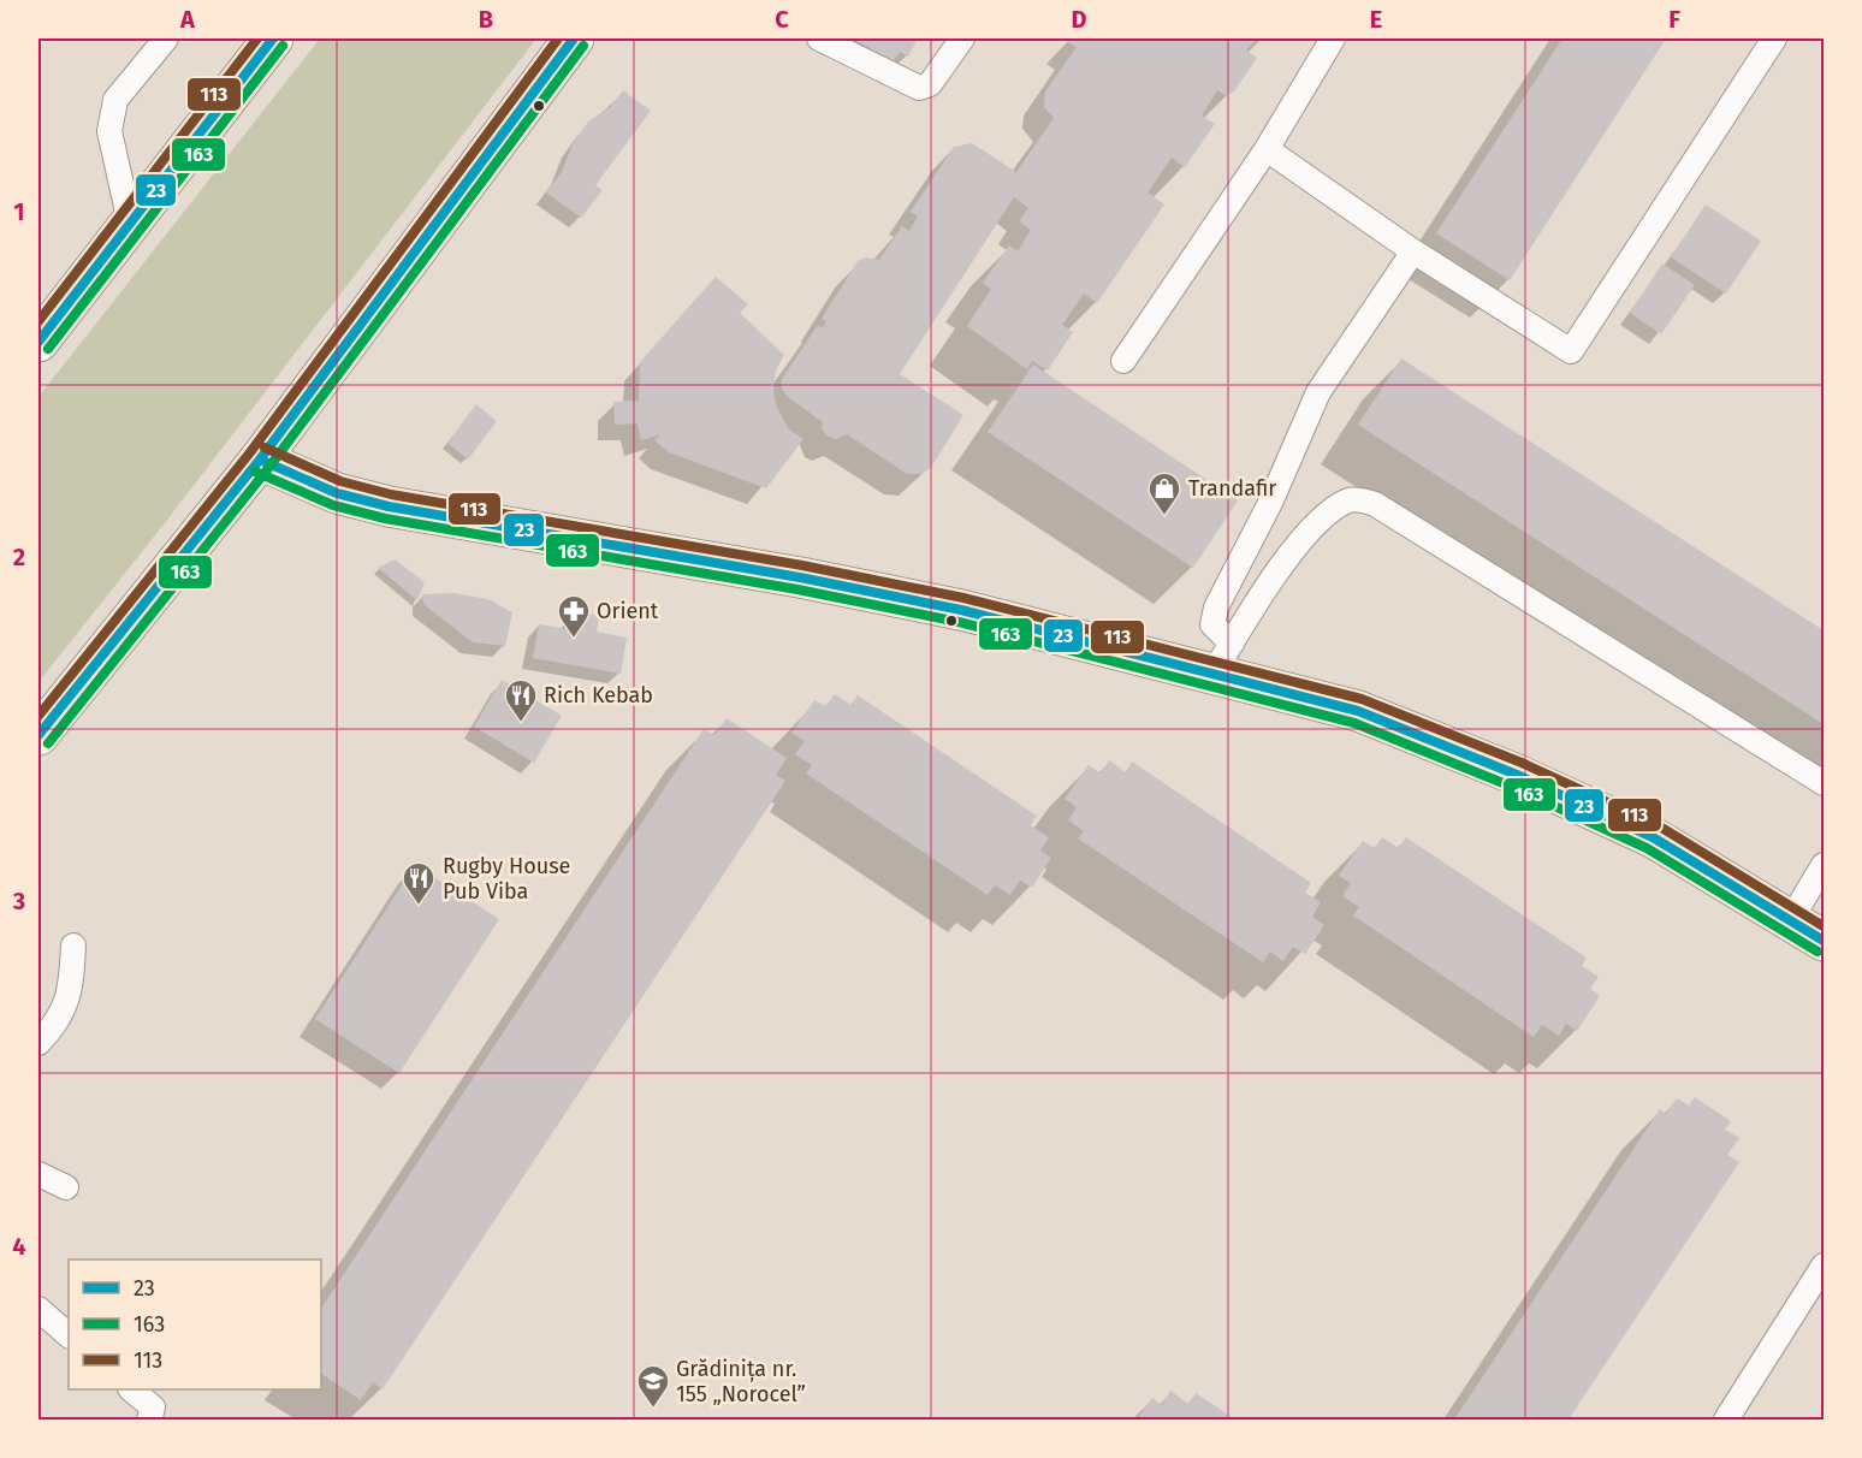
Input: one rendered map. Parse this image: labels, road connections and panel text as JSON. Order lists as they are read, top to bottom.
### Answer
{
  "places": {
    "shop": ["Trandafir"],
    "pharmacy": ["Orient"],
    "restaurant": ["Rich Kebab", "Rugby House Pub Viba"],
    "school or university": ["Grădinița nr. 155 „Norocel”"]
  },
  "lines": ["transit line 23", "transit line 113", "transit line 163"],
  "legend": ["23", "163", "113"],
  "grid": {
    "columns": [
      "A",
      "B",
      "C",
      "D",
      "E",
      "F"
    ],
    "rows": [
      "1",
      "2",
      "3",
      "4"
    ]
  }
}
